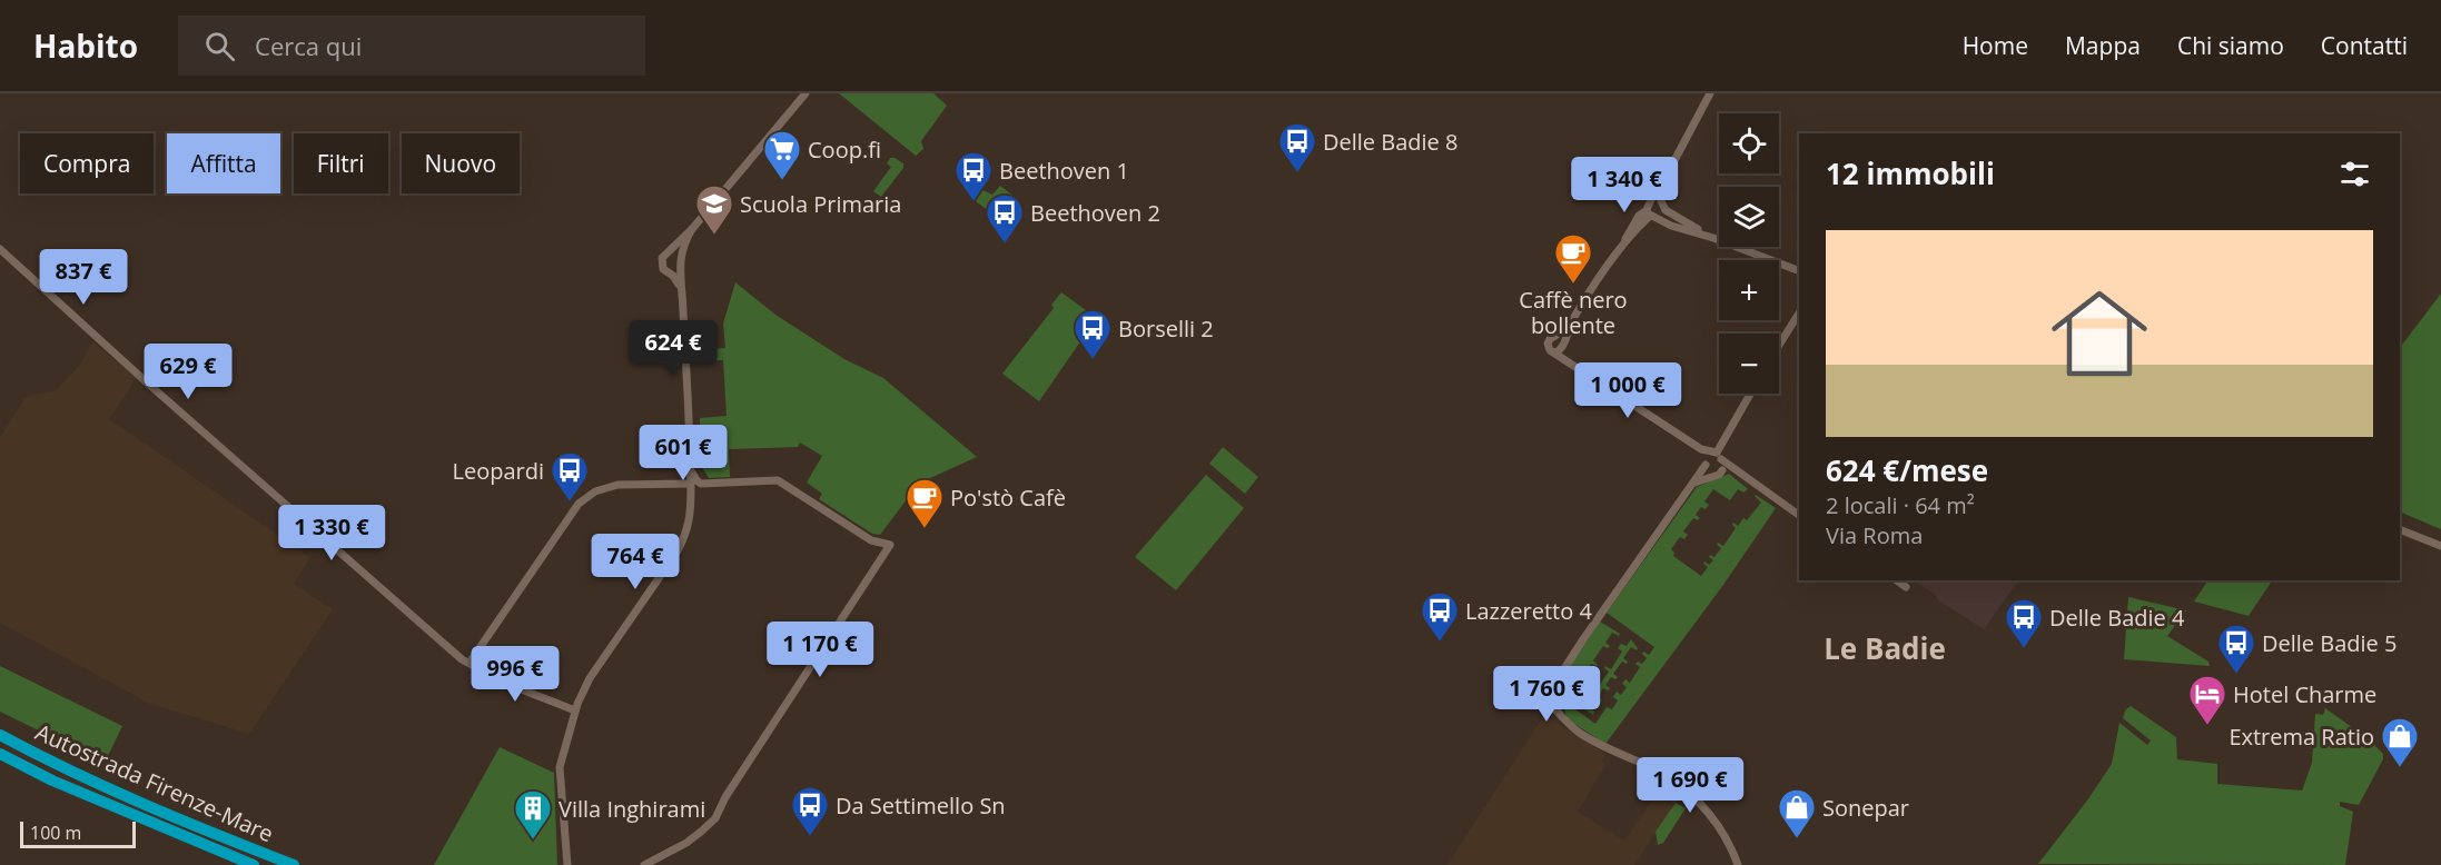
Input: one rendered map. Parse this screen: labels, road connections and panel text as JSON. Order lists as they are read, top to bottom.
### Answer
{
  "streets": {
    "highway": ["Autostrada Firenze-Mare"]
  },
  "districts": ["Le Badie"],
  "places": {
    "bus stop": [
      "Delle Badie 8",
      "Beethoven 1",
      "Beethoven 2",
      "Borselli 2",
      "Leopardi",
      "Lazzeretto 4",
      "Delle Badie 4",
      "Delle Badie 5",
      "Da Settimello Sn"
    ],
    "supermarket": ["Coop.fi"],
    "school or university": ["Scuola Primaria"],
    "cafe": ["Caffè nero bollente", "Po'stò Cafè"],
    "hotel": ["Hotel Charme"],
    "shop": ["Extrema Ratio", "Sonepar"],
    "building": ["Villa Inghirami"]
  },
  "scale_bar": "100 m",
  "page": {
    "header": "Habito",
    "search": "Cerca qui",
    "nav": [
      "Home",
      "Mappa",
      "Chi siamo",
      "Contatti"
    ],
    "map_buttons": ["+", "−"],
    "chip": [
      "Compra",
      "Affitta",
      "Filtri",
      "Nuovo"
    ],
    "heading": "12 immobili",
    "price": [
      "1 340 €",
      "837 €",
      "624 €",
      "629 €",
      "1 000 €",
      "601 €",
      "1 330 €",
      "764 €",
      "1 170 €",
      "996 €",
      "1 760 €",
      "1 690 €"
    ],
    "list": [
      {
        "name": "624 €/mese",
        "note": "2 locali · 64 m² · Via Roma"
      }
    ],
    "scale": "100 m"
  }
}
